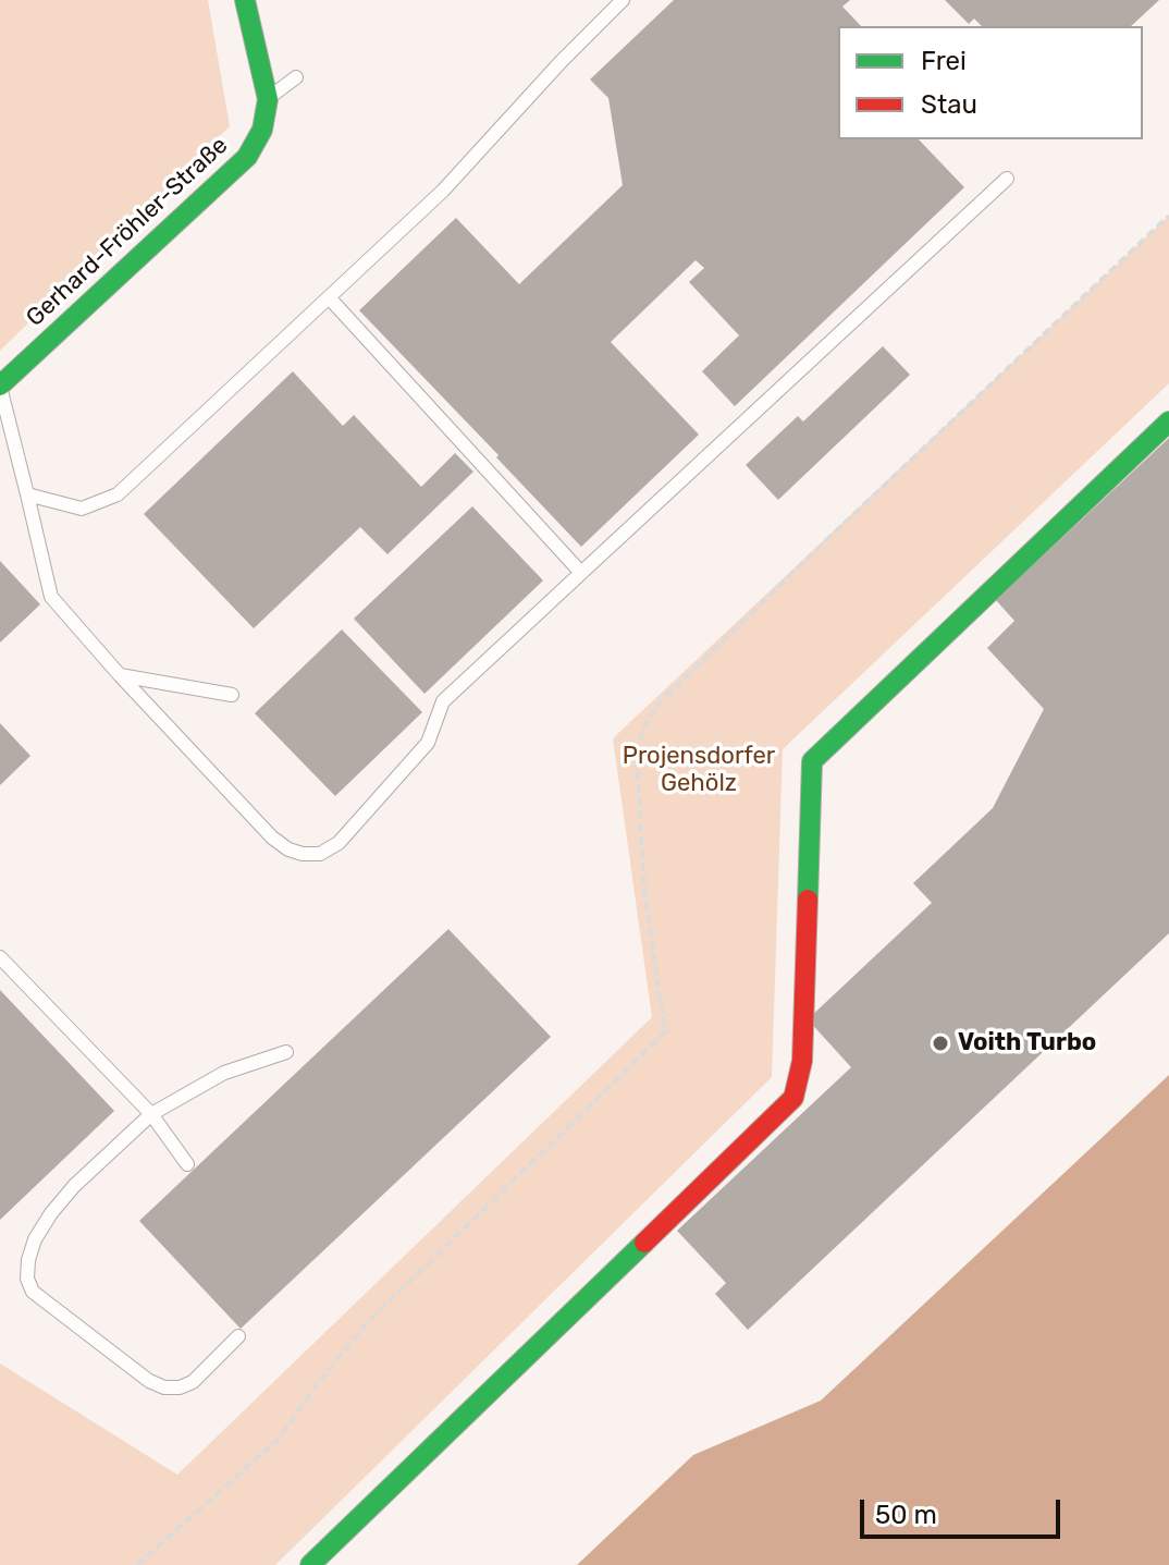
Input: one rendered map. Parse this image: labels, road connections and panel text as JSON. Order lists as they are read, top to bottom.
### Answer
{
  "streets": {
    "street": ["Gerhard-Fröhler-Straße"]
  },
  "parks": ["Projensdorfer Gehölz"],
  "places": ["Voith Turbo"],
  "legend": ["Frei", "Stau"],
  "scale_bar": "50 m"
}
